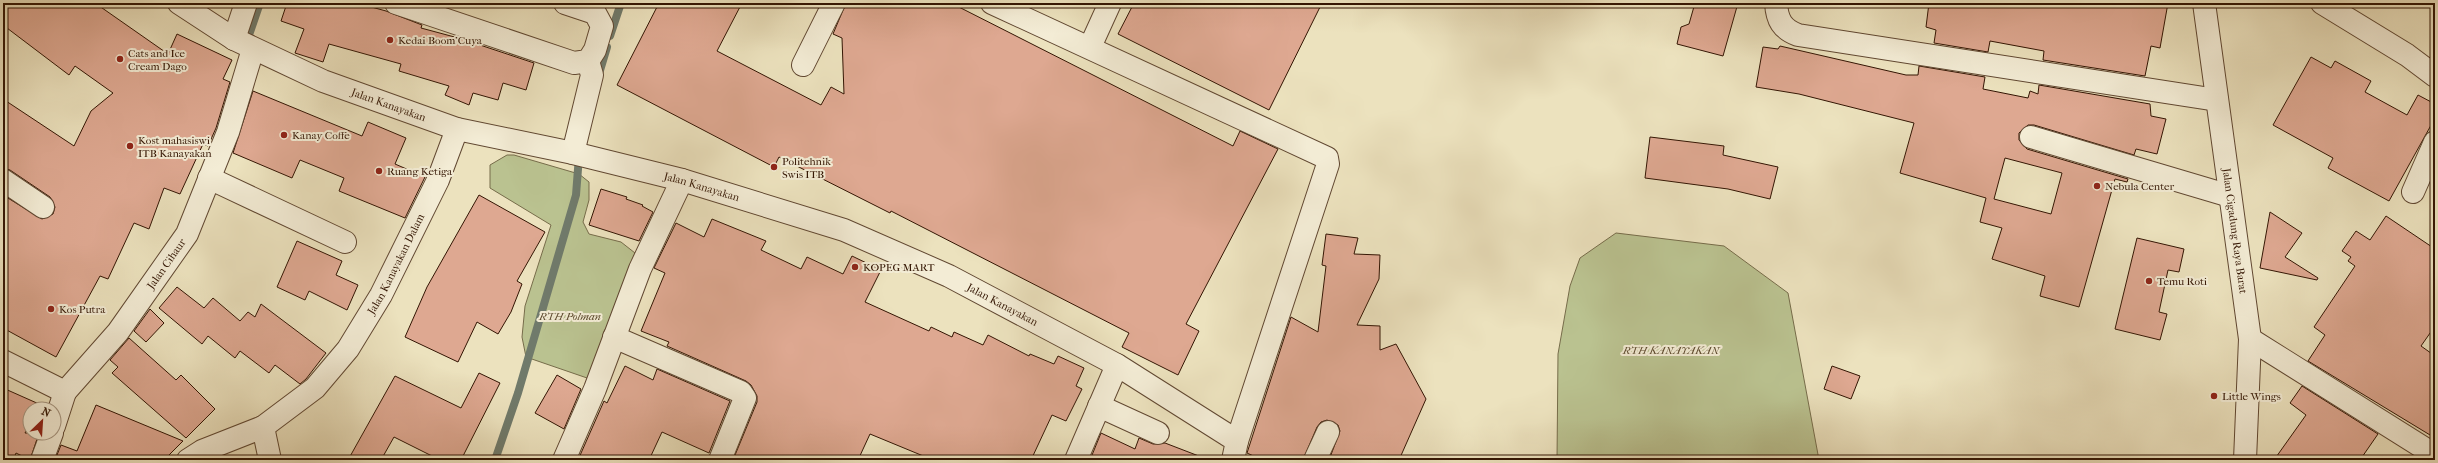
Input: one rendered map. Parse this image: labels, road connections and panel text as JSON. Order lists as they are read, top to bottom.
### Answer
{
  "streets": {
    "street": [
      "Jalan Kanayakan",
      "Jalan Cigadung Raya Barat",
      "Jalan Cihaur",
      "Jalan Kanayakan Dalam"
    ]
  },
  "crossings": [
    ["Jalan Kanayakan", "Jalan Cihaur"],
    ["Jalan Kanayakan", "Jalan Kanayakan Dalam"]
  ],
  "parks": ["RTH Polman", "RTH KANAYAKAN"],
  "places": [
    "Kedai Boom'Cuya",
    "Cats and Ice Cream Dago",
    "Kanay Coffe",
    "Kost mahasiswi ITB Kanayakan",
    "Politehnik Swis ITB",
    "Ruang Ketiga",
    "Nebula Center",
    "KOPEG MART",
    "Temu Roti",
    "Kos Putra",
    "Little Wings"
  ],
  "north": "top right"
}
